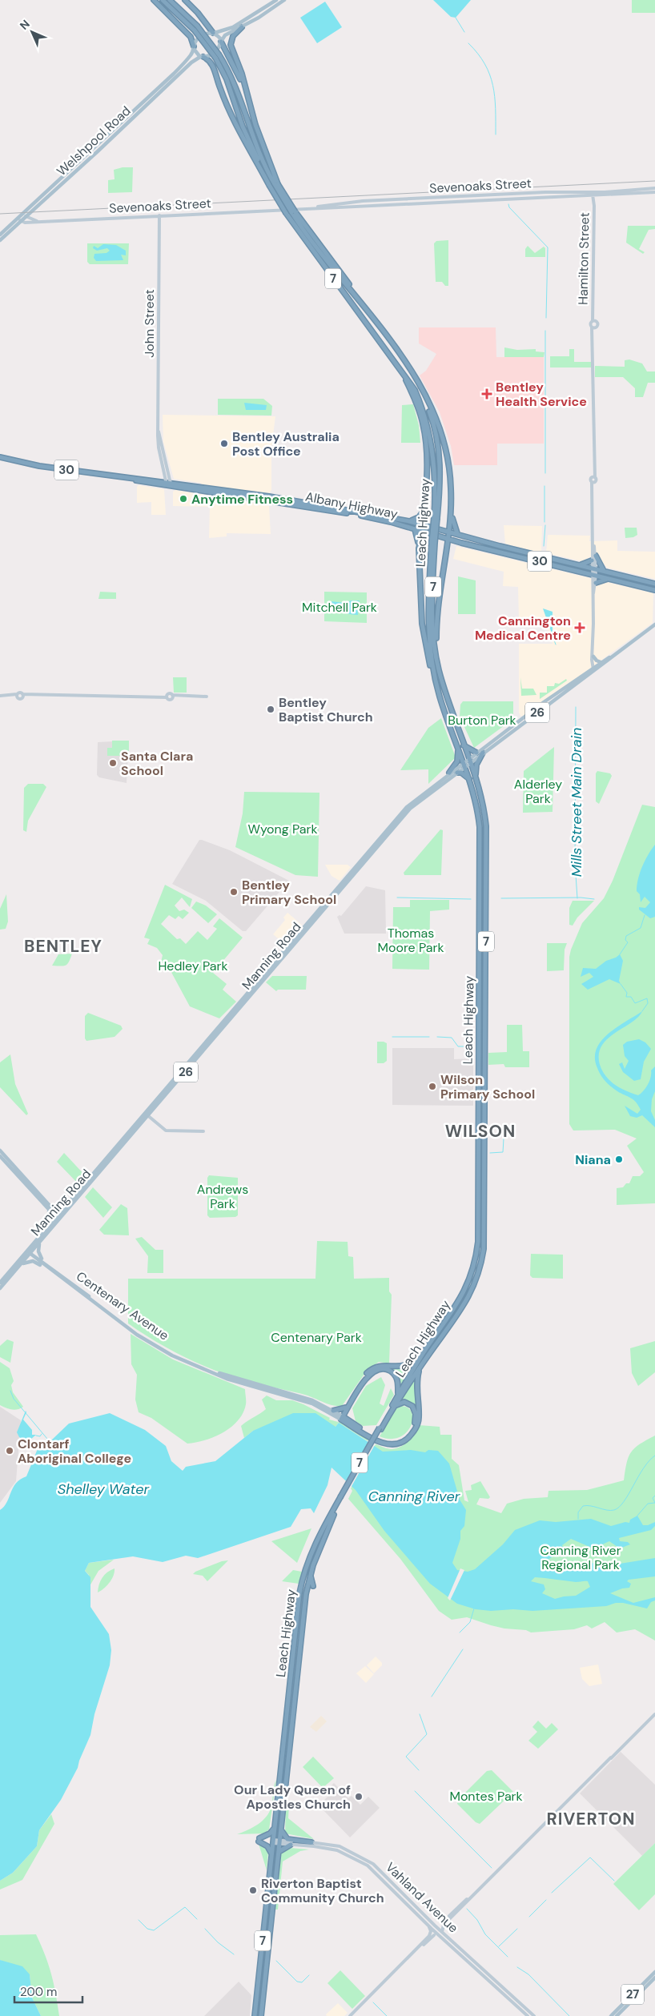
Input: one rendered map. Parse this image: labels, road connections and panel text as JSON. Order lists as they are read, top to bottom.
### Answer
{
  "streets": {
    "highway": [
      "7",
      "30",
      "Albany Highway",
      "Leach Highway"
    ],
    "main road": [
      "Welshpool Road",
      "Sevenoaks Street",
      "Hamilton Street",
      "John Street",
      "26",
      "Manning Road",
      "Centenary Avenue",
      "Vahland Avenue",
      "27"
    ]
  },
  "crossings": [
    ["Welshpool Road", "Sevenoaks Street"],
    ["Welshpool Road", "7"],
    ["Sevenoaks Street", "Hamilton Street"],
    ["Sevenoaks Street", "John Street"],
    ["7", "Leach Highway"],
    ["John Street", "Albany Highway"],
    ["Leach Highway", "Manning Road"],
    ["Leach Highway", "Vahland Avenue"],
    ["Manning Road", "Centenary Avenue"]
  ],
  "districts": ["BENTLEY", "WILSON", "RIVERTON"],
  "water": ["Mills Street Main Drain", "Shelley Water", "Canning River"],
  "parks": [
    "Mitchell Park",
    "Burton Park",
    "Alderley Park",
    "Wyong Park",
    "Thomas Moore Park",
    "Hedley Park",
    "Andrews Park",
    "Centenary Park",
    "Canning River Regional Park",
    "Montes Park"
  ],
  "places": {
    "health": ["Bentley Health Service", "Cannington Medical Centre"],
    "other": [
      "Bentley Australia Post Office",
      "Anytime Fitness",
      "Bentley Baptist Church",
      "Santa Clara School",
      "Bentley Primary School",
      "Wilson Primary School",
      "Niana",
      "Clontarf Aboriginal College",
      "Our Lady Queen of Apostles Church",
      "Riverton Baptist Community Church"
    ]
  },
  "scale_bar": "200 m",
  "north": "top left"
}
